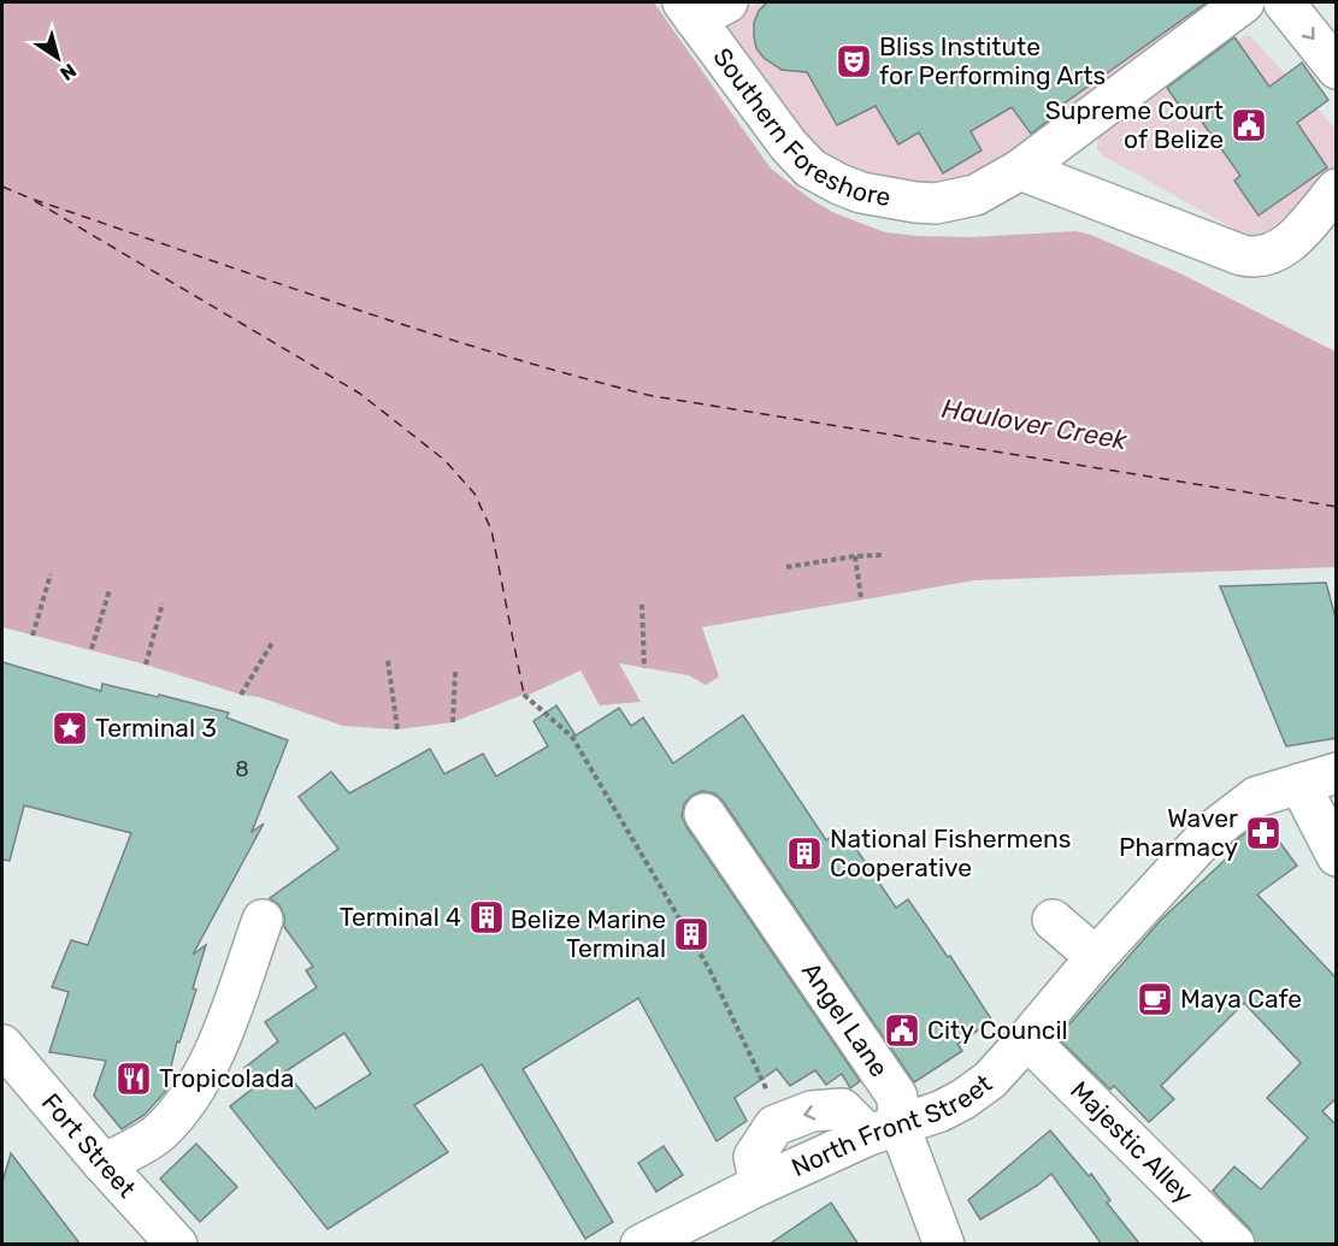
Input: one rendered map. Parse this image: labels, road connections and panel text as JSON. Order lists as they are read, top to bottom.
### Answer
{
  "streets": {
    "street": [
      "Southern Foreshore",
      "Angel Lane",
      "North Front Street",
      "Majestic Alley",
      "Fort Street"
    ]
  },
  "crossings": [
    ["Angel Lane", "North Front Street"],
    ["North Front Street", "Majestic Alley"]
  ],
  "water": ["Haulover Creek"],
  "places": {
    "theatre": ["Bliss Institute for Performing Arts"],
    "public building": ["Supreme Court of Belize", "City Council"],
    "place": ["Terminal 3"],
    "pharmacy": ["Waver Pharmacy"],
    "building": ["National Fishermens Cooperative", "Terminal 4", "Belize Marine Terminal"],
    "cafe": ["Maya Cafe"],
    "restaurant": ["Tropicolada"]
  },
  "house_numbers": ["8"],
  "north": "bottom right"
}
